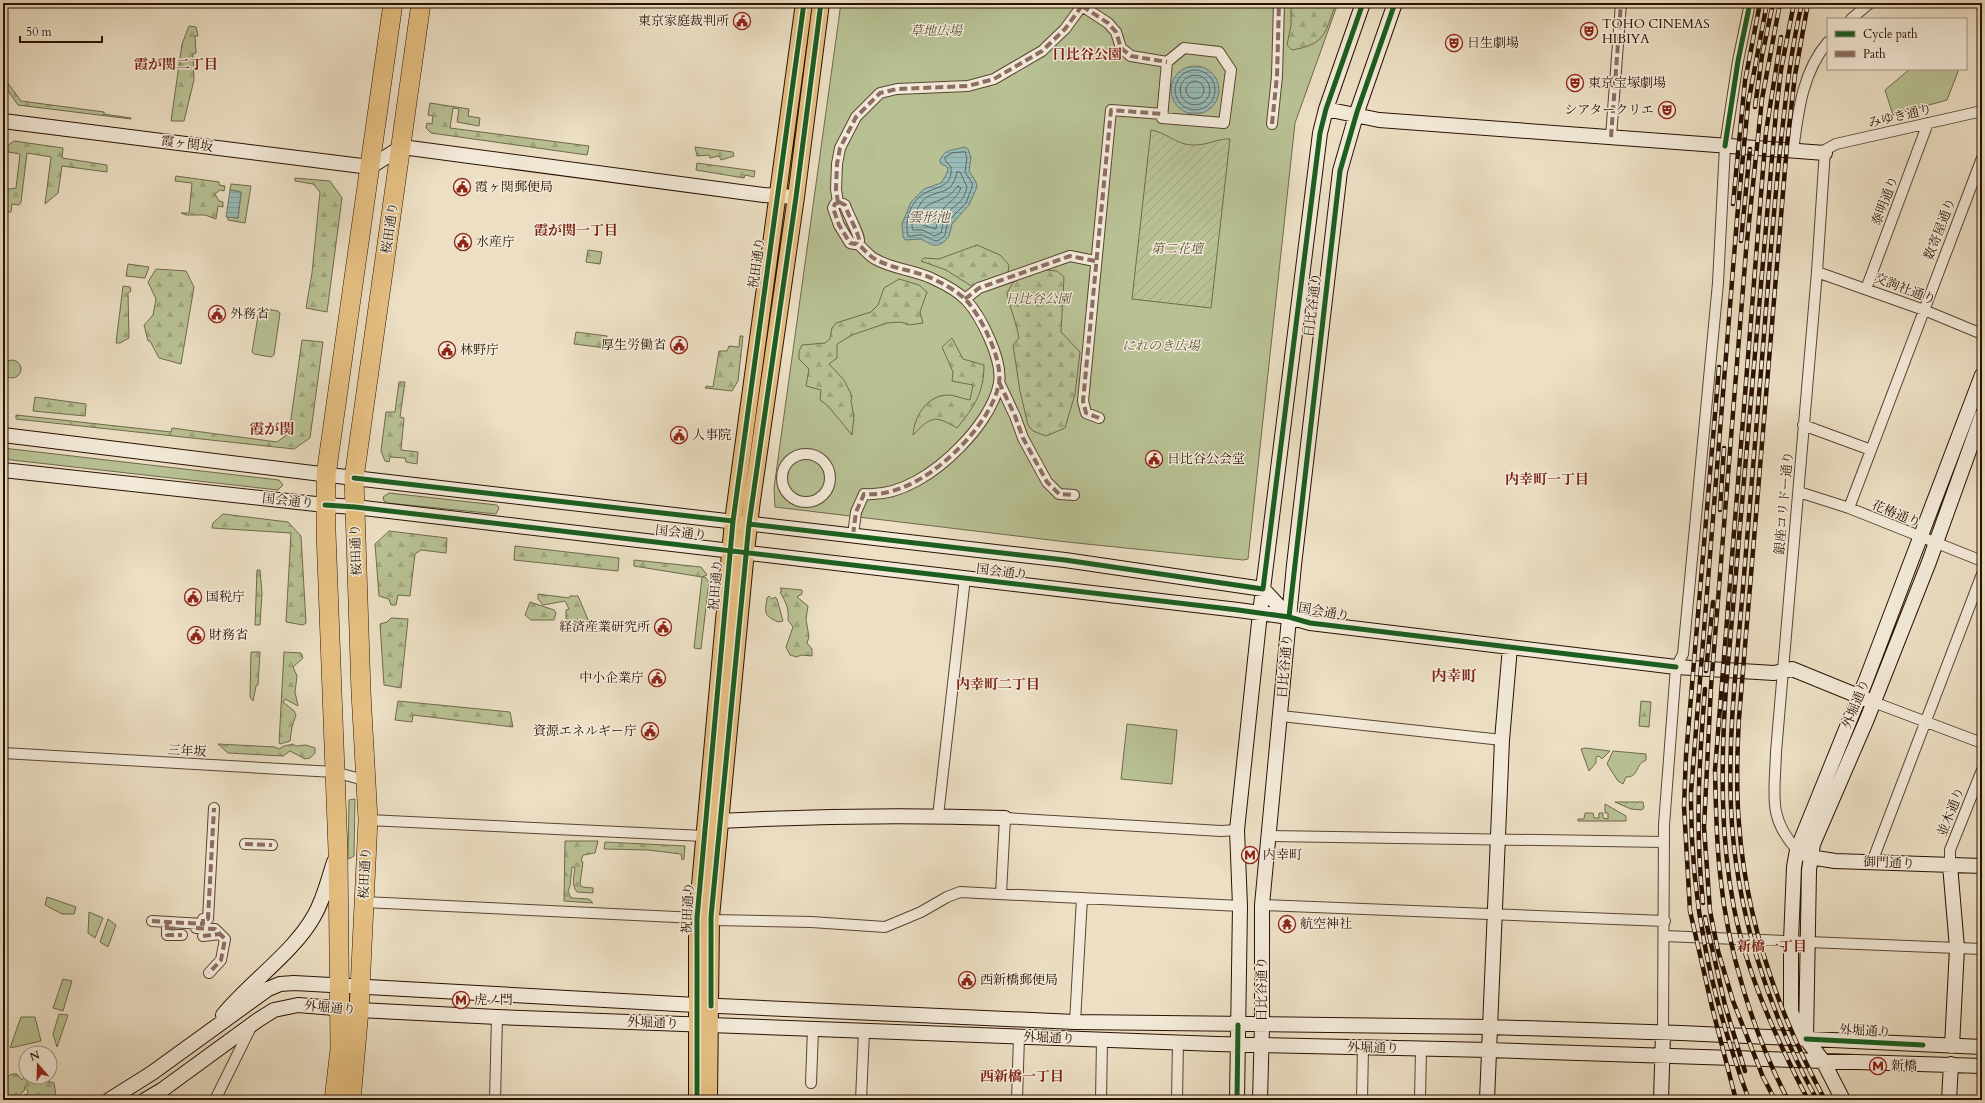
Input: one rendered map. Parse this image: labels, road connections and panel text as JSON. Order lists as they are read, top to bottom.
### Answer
{
  "streets": {
    "highway": ["桜田通り"],
    "main road": [
      "霞ヶ関坂",
      "祝田通り",
      "日比谷通り",
      "国会通り",
      "外堀通り",
      "御門通り"
    ],
    "street": [
      "みゆき通り",
      "泰明通り",
      "数寄屋通り",
      "交詢社通り",
      "銀座コリドー通り",
      "花椿通り",
      "三年坂",
      "並木通り"
    ]
  },
  "crossings": [
    ["みゆき通り", "泰明通り"],
    ["みゆき通り", "銀座コリドー通り"],
    ["霞ヶ関坂", "桜田通り"],
    ["泰明通り", "交詢社通り"],
    ["桜田通り", "国会通り"],
    ["桜田通り", "外堀通り"],
    ["桜田通り", "三年坂"],
    ["数寄屋通り", "交詢社通り"],
    ["数寄屋通り", "花椿通り"],
    ["祝田通り", "国会通り"],
    ["祝田通り", "外堀通り"],
    ["交詢社通り", "銀座コリドー通り"],
    ["日比谷通り", "国会通り"],
    ["日比谷通り", "外堀通り"],
    ["国会通り", "銀座コリドー通り"],
    ["国会通り", "外堀通り"],
    ["銀座コリドー通り", "花椿通り"],
    ["銀座コリドー通り", "外堀通り"],
    ["銀座コリドー通り", "御門通り"],
    ["花椿通り", "外堀通り"],
    ["外堀通り", "御門通り"],
    ["並木通り", "御門通り"]
  ],
  "districts": [
    "日比谷公園",
    "霞が関二丁目",
    "霞が関一丁目",
    "霞が関",
    "内幸町一丁目",
    "内幸町",
    "内幸町二丁目",
    "新橋一丁目",
    "西新橋一丁目"
  ],
  "water": ["雲形池"],
  "parks": [
    "草地広場",
    "第二花壇",
    "日比谷公園",
    "にれのき広場"
  ],
  "places": {
    "public building": [
      "東京家庭裁判所",
      "霞ヶ関郵便局",
      "水産庁",
      "外務省",
      "厚生労働省",
      "林野庁",
      "人事院",
      "日比谷公会堂",
      "国税庁",
      "経済産業研究所",
      "財務省",
      "中小企業庁",
      "資源エネルギー庁",
      "西新橋郵便局"
    ],
    "theatre": [
      "TOHO CINEMAS HIBIYA",
      "日生劇場",
      "東京宝塚劇場",
      "シアタークリエ"
    ],
    "metro station": ["内幸町", "虎ノ門", "新橋"],
    "temple": ["航空神社"]
  },
  "legend": ["Cycle path", "Path"],
  "scale_bar": "50 m",
  "north": "top"
}
